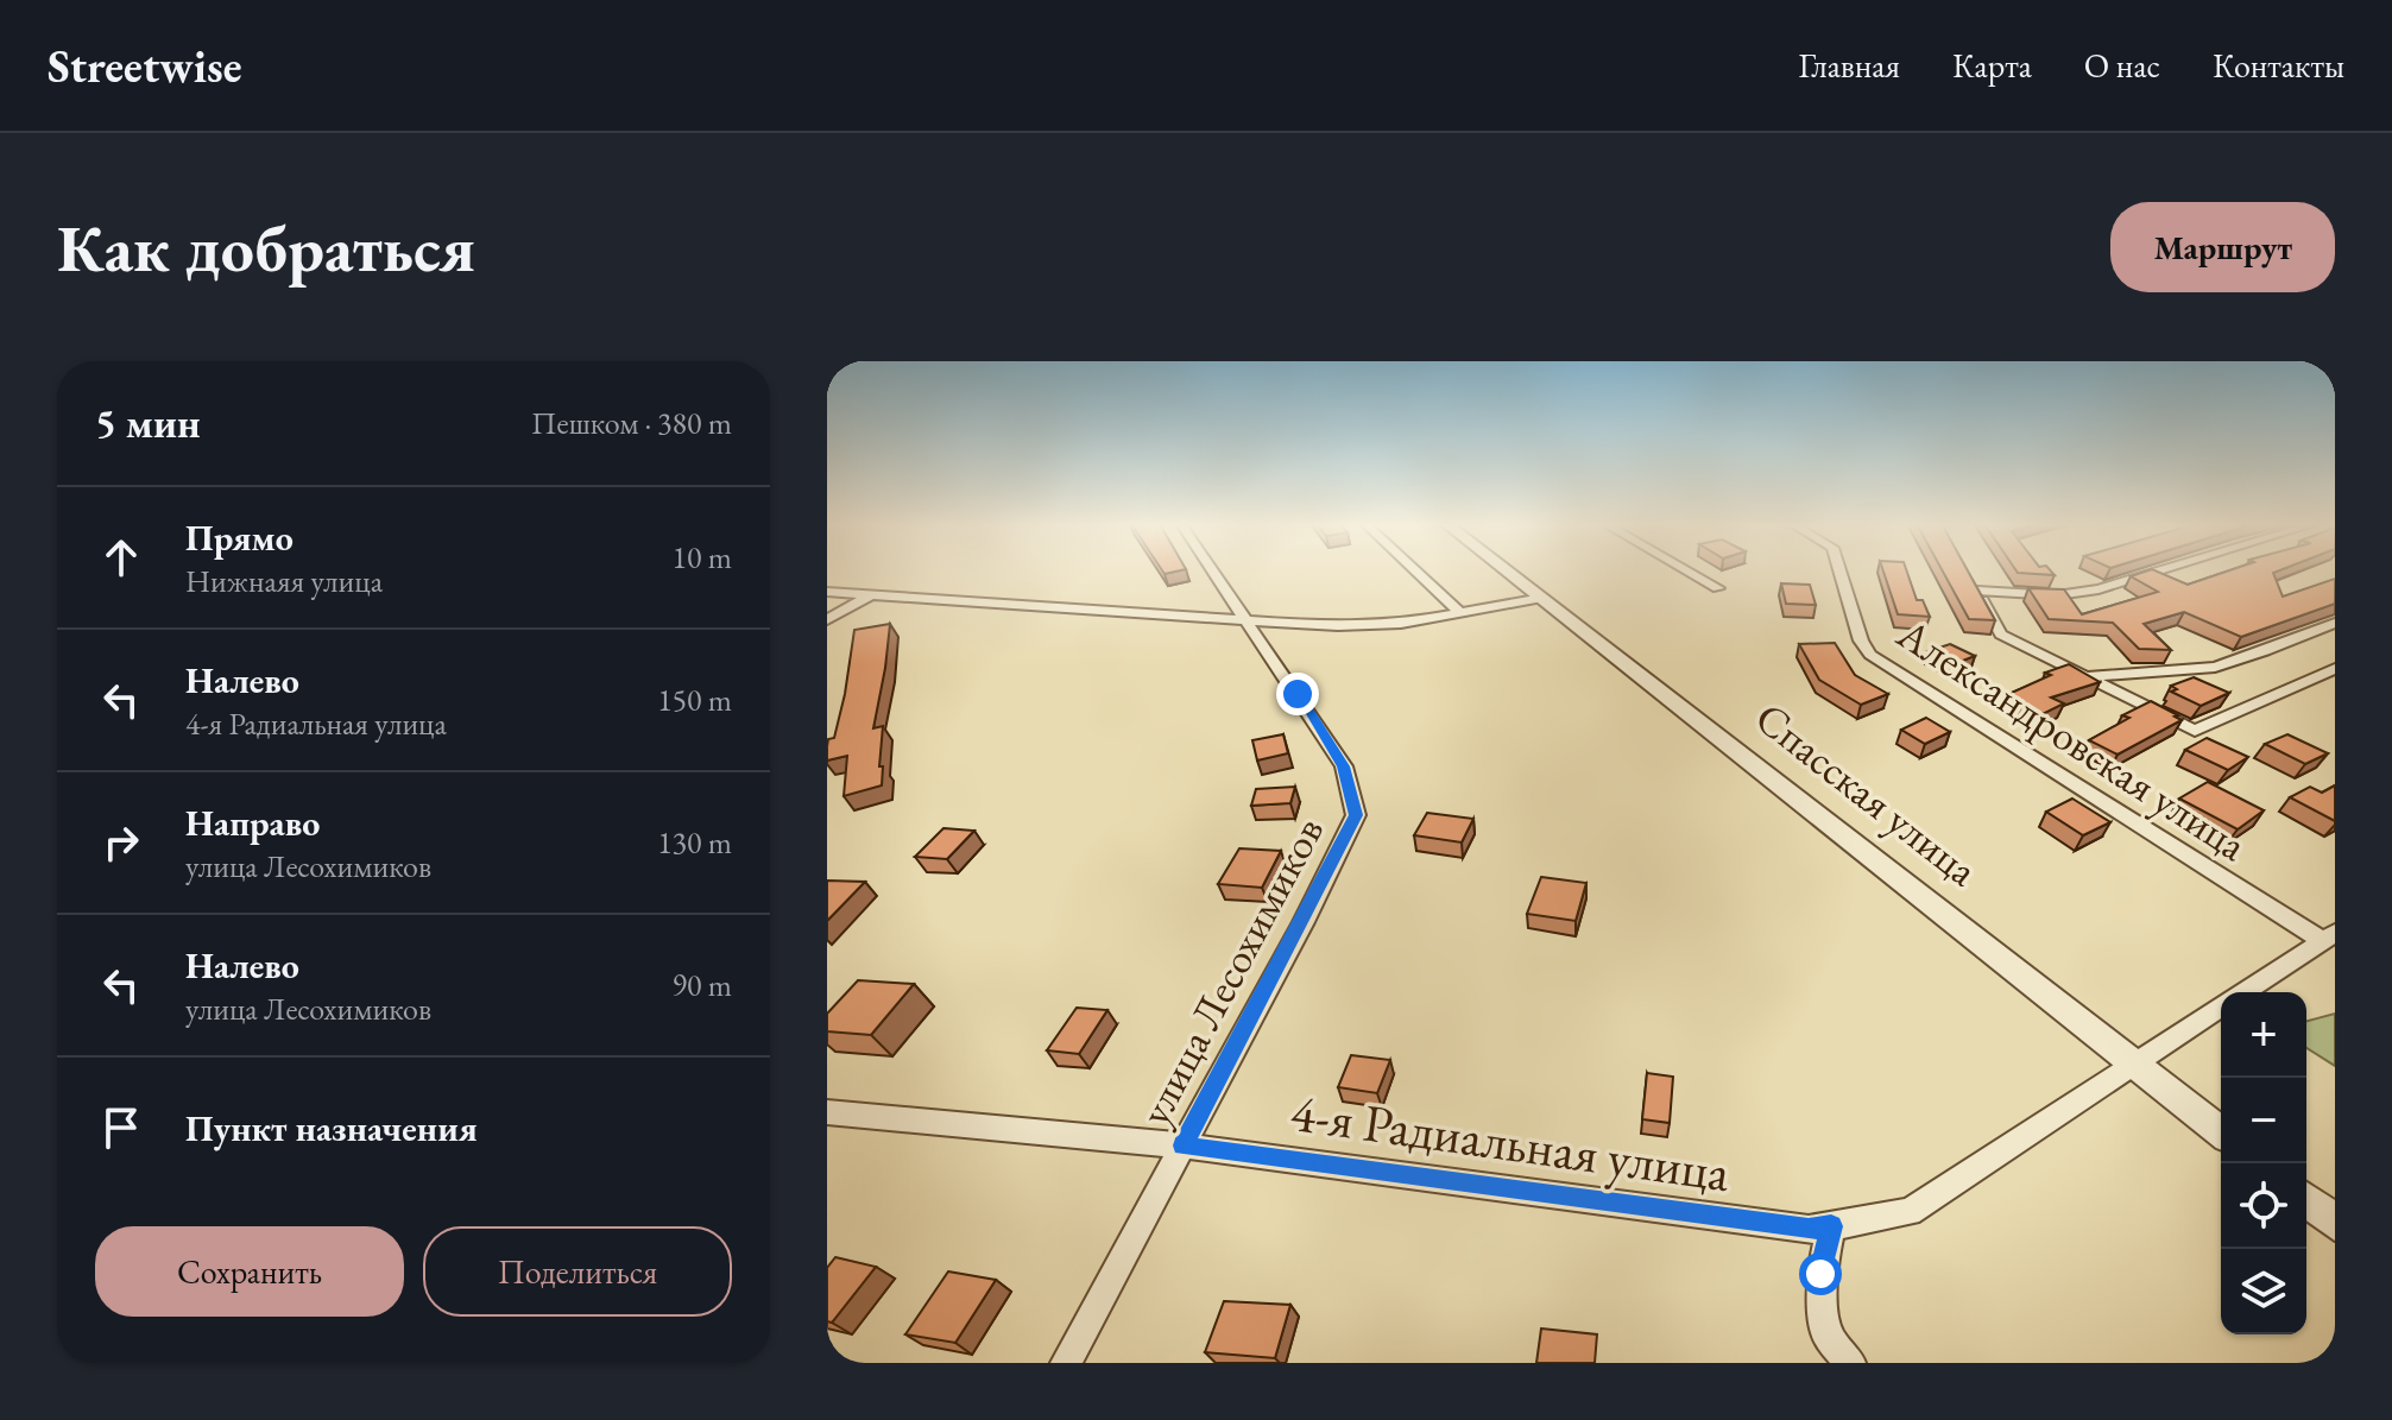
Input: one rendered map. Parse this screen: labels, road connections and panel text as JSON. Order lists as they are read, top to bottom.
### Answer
{
  "streets": {
    "street": [
      "Александровская улица",
      "Спасская улица",
      "улица Лесохимиков",
      "4-я Радиальная улица"
    ]
  },
  "crossings": [
    ["Александровская улица", "4-я Радиальная улица"],
    ["Спасская улица", "4-я Радиальная улица"],
    ["улица Лесохимиков", "4-я Радиальная улица"]
  ],
  "page": {
    "header": "Streetwise",
    "nav": [
      "Главная",
      "Карта",
      "О нас",
      "Контакты"
    ],
    "buttons": [
      "Маршрут",
      ["Сохранить", "Поделиться"]
    ],
    "title": "Как добраться",
    "heading": ["5 мин", "Пешком · 380 m"],
    "list": [
      ["Прямо", "Нижнаяя улица", "10 m"],
      ["Налево", "4-я Радиальная улица", "150 m"],
      ["Направо", "улица Лесохимиков", "130 m"],
      ["Налево", "улица Лесохимиков", "90 m"],
      "Пункт назначения"
    ],
    "map_buttons": ["+", "−"]
  }
}
